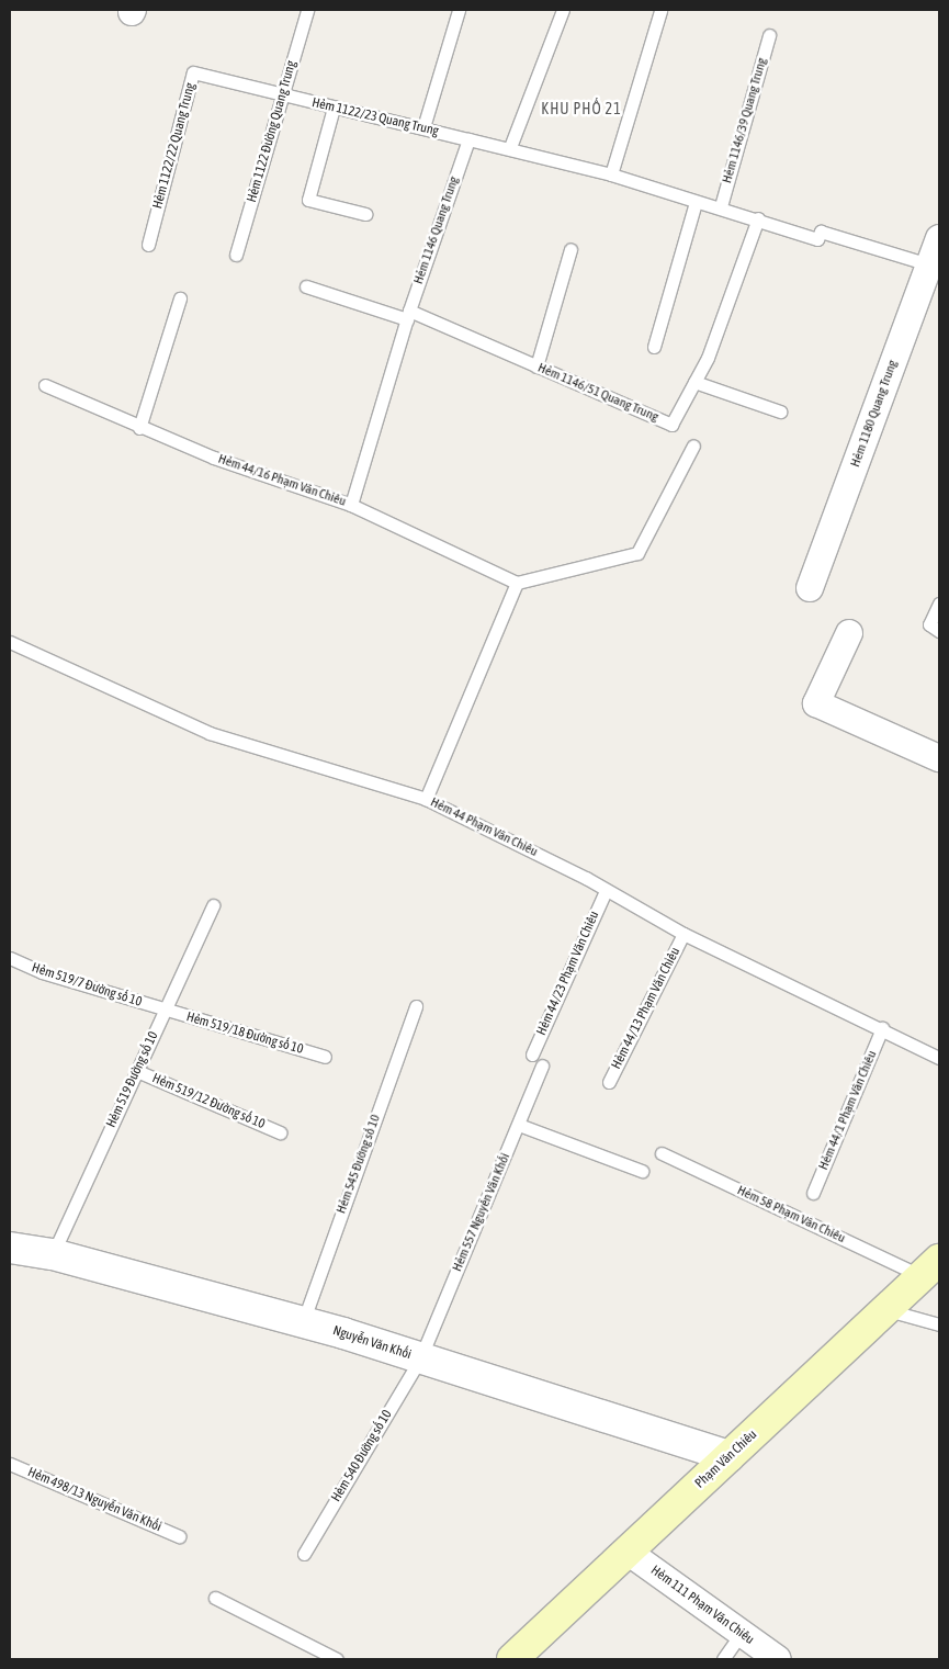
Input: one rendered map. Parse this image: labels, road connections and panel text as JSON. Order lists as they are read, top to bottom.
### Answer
{
  "streets": {
    "main road": ["Phạm Văn Chiêu"],
    "street": ["Hẻm 1180 Quang Trung", "Nguyễn Văn Khối", "Hẻm 111 Phạm Văn Chiêu"],
    "lane": [
      "Hẻm 1122/23 Quang Trung",
      "Hẻm 1146/39 Quang Trung",
      "Hẻm 1122 Đường Quang Trung",
      "Hẻm 1122/22 Quang Trung",
      "Hẻm 1146 Quang Trung",
      "Hẻm 1146/51 Quang Trung",
      "Hẻm 44/16 Phạm Văn Chiêu",
      "Hẻm 44 Phạm Văn Chiêu",
      "Hẻm 44/23 Phạm Văn Chiêu",
      "Hẻm 519/7 Đường số 10",
      "Hẻm 44/13 Phạm Văn Chiêu",
      "Hẻm 519/18 Đường số 10",
      "Hẻm 519 Đường số 10",
      "Hẻm 519/12 Đường số 10",
      "Hẻm 44/1 Phạm Văn Chiêu",
      "Hẻm 545 Đường số 10",
      "Hẻm 557 Nguyễn Văn Khối",
      "Hẻm 58 Phạm Văn Chiêu",
      "Hẻm 540 Đường số 10",
      "Hẻm 498/13 Nguyễn Văn Khối"
    ]
  },
  "crossings": [
    ["Hẻm 1122/23 Quang Trung", "Hẻm 1122 Đường Quang Trung"],
    ["Hẻm 1122/23 Quang Trung", "Hẻm 1122/22 Quang Trung"],
    ["Hẻm 1122/23 Quang Trung", "Hẻm 1146 Quang Trung"],
    ["Hẻm 1122 Đường Quang Trung", "Hẻm 1122/22 Quang Trung"],
    ["Hẻm 1146 Quang Trung", "Hẻm 1146/51 Quang Trung"],
    ["Hẻm 1146 Quang Trung", "Hẻm 44/16 Phạm Văn Chiêu"],
    ["Hẻm 44 Phạm Văn Chiêu", "Hẻm 44/23 Phạm Văn Chiêu"],
    ["Hẻm 44 Phạm Văn Chiêu", "Hẻm 44/13 Phạm Văn Chiêu"],
    ["Hẻm 44 Phạm Văn Chiêu", "Hẻm 44/1 Phạm Văn Chiêu"],
    ["Hẻm 519/7 Đường số 10", "Hẻm 519/18 Đường số 10"],
    ["Hẻm 519/7 Đường số 10", "Hẻm 519 Đường số 10"],
    ["Hẻm 519/18 Đường số 10", "Hẻm 519 Đường số 10"],
    ["Hẻm 519 Đường số 10", "Hẻm 519/12 Đường số 10"],
    ["Hẻm 519 Đường số 10", "Nguyễn Văn Khối"],
    ["Hẻm 545 Đường số 10", "Nguyễn Văn Khối"],
    ["Hẻm 557 Nguyễn Văn Khối", "Nguyễn Văn Khối"],
    ["Hẻm 557 Nguyễn Văn Khối", "Hẻm 540 Đường số 10"],
    ["Hẻm 58 Phạm Văn Chiêu", "Phạm Văn Chiêu"],
    ["Nguyễn Văn Khối", "Hẻm 540 Đường số 10"],
    ["Nguyễn Văn Khối", "Phạm Văn Chiêu"],
    ["Phạm Văn Chiêu", "Hẻm 111 Phạm Văn Chiêu"]
  ],
  "districts": ["KHU PHỐ 21"]
}
